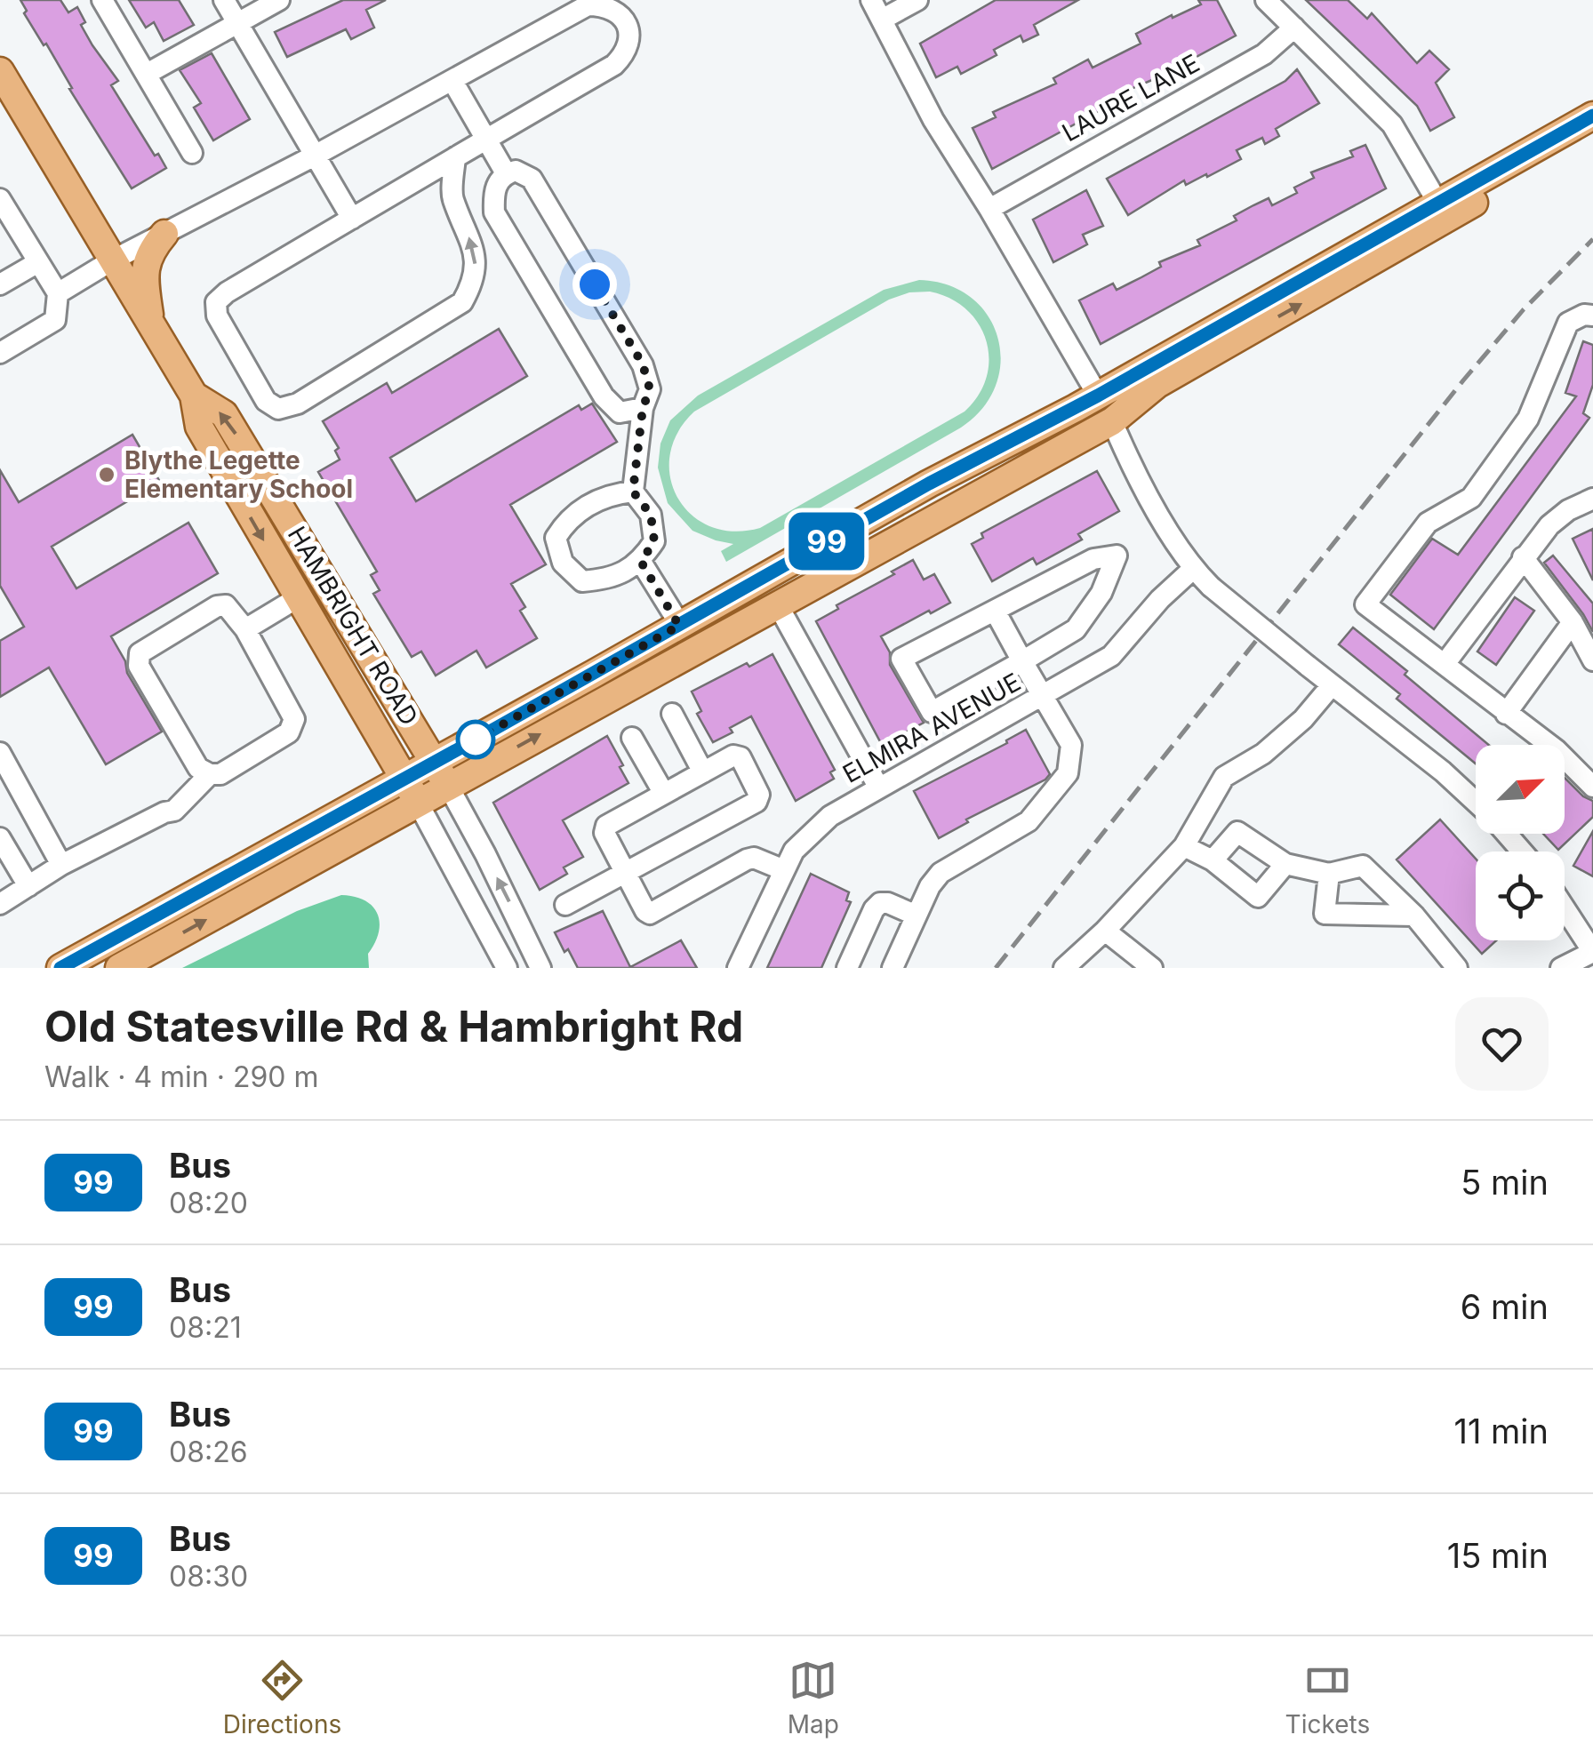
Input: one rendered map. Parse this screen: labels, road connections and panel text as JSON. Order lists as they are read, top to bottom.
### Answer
{
  "streets": {
    "main road": ["HAMBRIGHT ROAD"],
    "street": ["LAURE LANE", "ELMIRA AVENUE"]
  },
  "places": ["Blythe Legette Elementary School"],
  "lines": ["bus line 99"],
  "north": "top right",
  "page": {
    "on_map": "99",
    "heading": ["Old Statesville Rd & Hambright Rd", "Walk · 4 min · 290 m"],
    "list": [
      {
        "mark": "99",
        "name": "Bus",
        "note": "08:20",
        "value": "5 min"
      },
      {
        "mark": "99",
        "name": "Bus",
        "note": "08:21",
        "value": "6 min"
      },
      {
        "mark": "99",
        "name": "Bus",
        "note": "08:26",
        "value": "11 min"
      },
      {
        "mark": "99",
        "name": "Bus",
        "note": "08:30",
        "value": "15 min"
      }
    ],
    "tabs": ["Directions", "Map", "Tickets"]
  }
}
